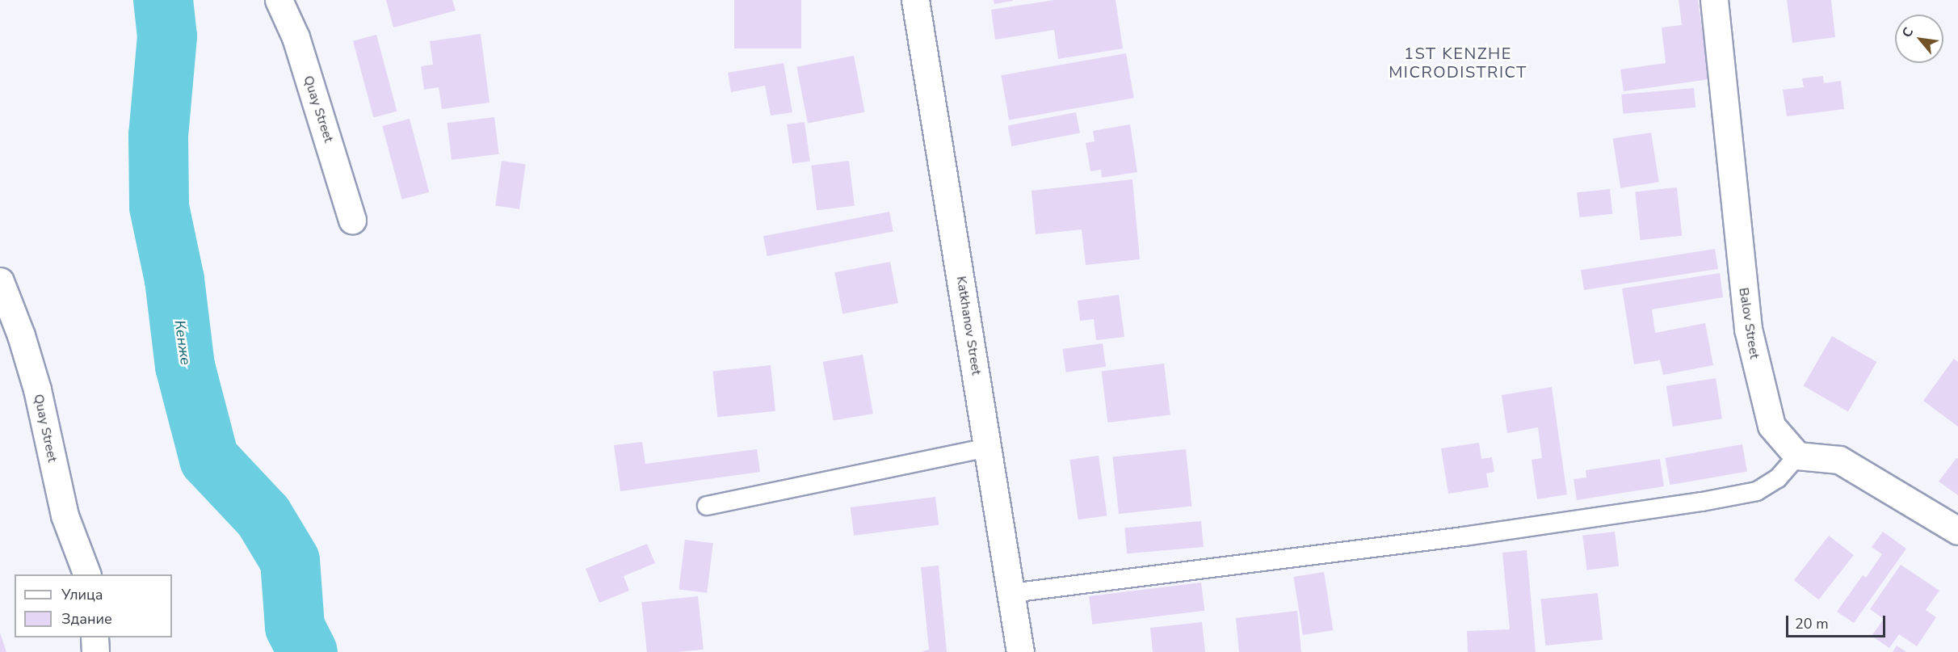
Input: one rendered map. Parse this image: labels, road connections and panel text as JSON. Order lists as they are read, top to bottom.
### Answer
{
  "streets": {
    "street": ["Quay Street", "Balov Street", "Katkhanov Street"]
  },
  "districts": ["1ST KENZHE MICRODISTRICT"],
  "water": ["Кенже"],
  "legend": ["Улица", "Здание"],
  "scale_bar": "20 m",
  "north": "top left"
}
